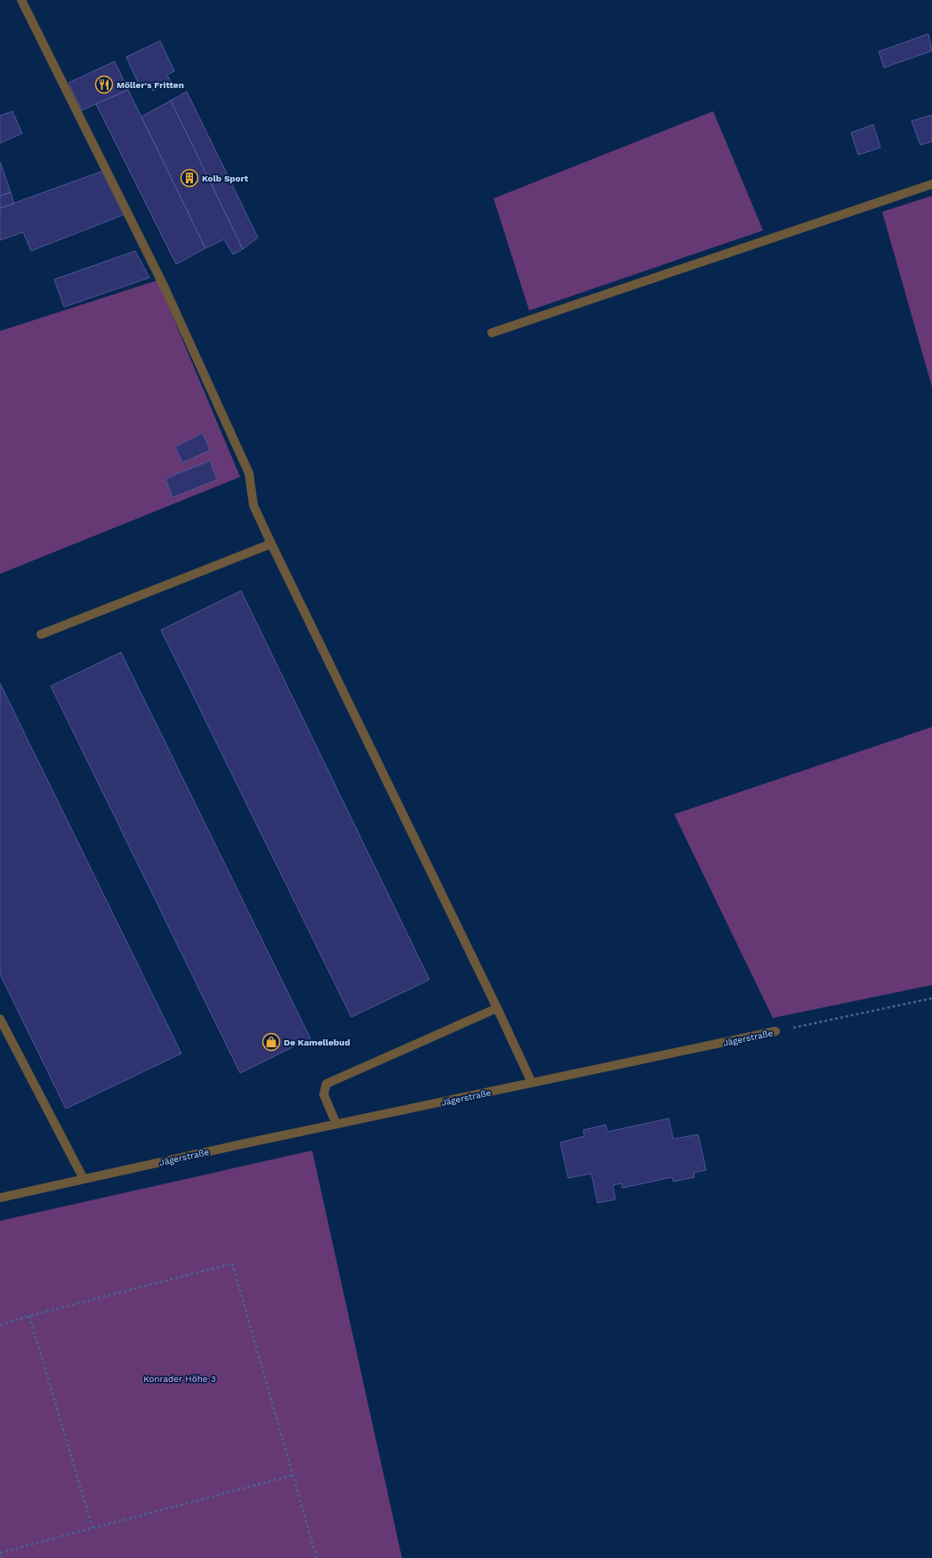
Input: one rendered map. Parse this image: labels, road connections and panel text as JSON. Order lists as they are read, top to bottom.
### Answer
{
  "streets": {
    "street": ["Jägerstraße"]
  },
  "parks": ["Konrader Höhe 3"],
  "places": {
    "restaurant": ["Möller's Fritten"],
    "building": ["Kolb Sport"],
    "shop": ["De Kamellebud"]
  }
}
